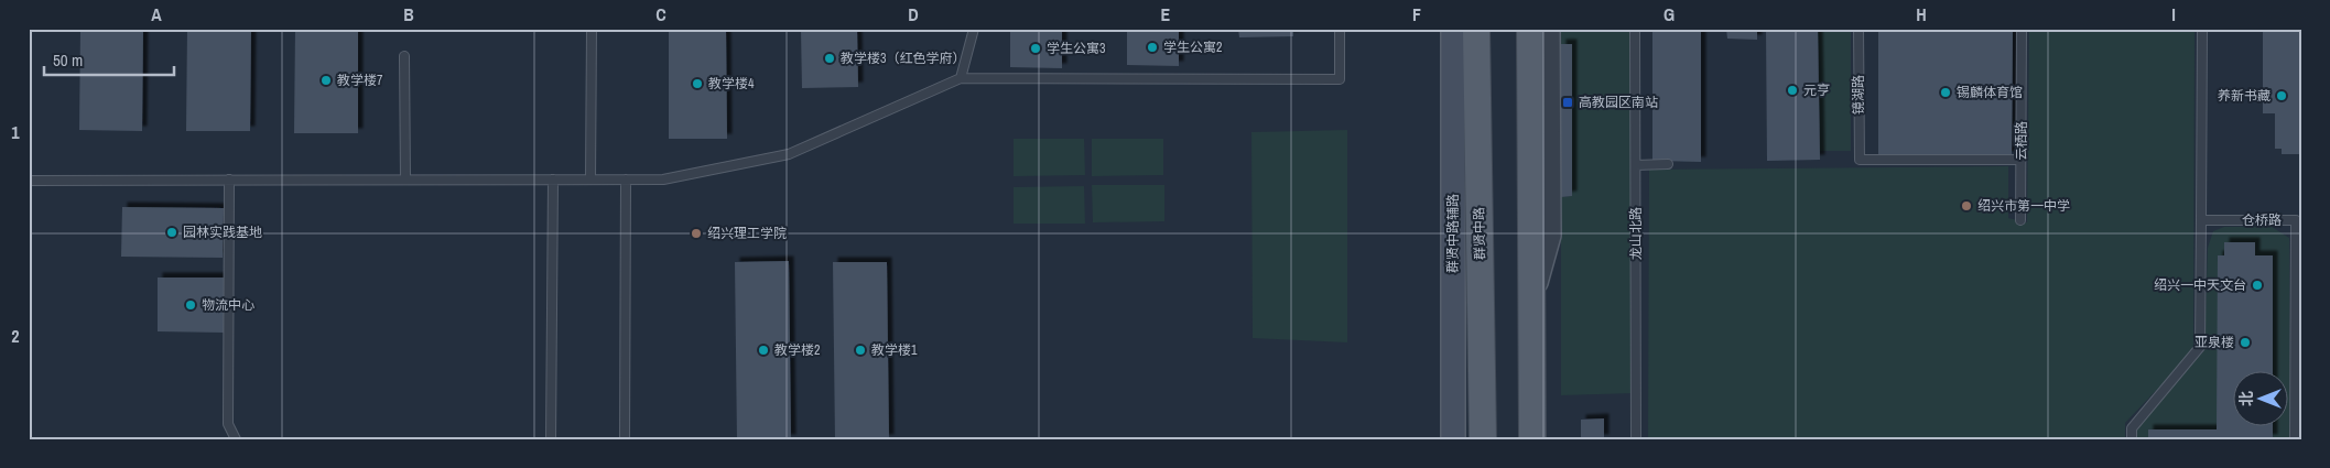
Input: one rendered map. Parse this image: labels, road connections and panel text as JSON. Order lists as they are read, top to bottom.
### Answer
{
  "streets": {
    "main road": ["群贤中路辅路", "群贤中路"],
    "lane": [
      "镜湖路",
      "云栖路",
      "仓桥路",
      "龙山北路"
    ]
  },
  "crossings": [
    ["镜湖路", "云栖路"]
  ],
  "places": {
    "other": [
      "学生公寓2",
      "学生公寓3",
      "教学楼3（红色学府）",
      "教学楼7",
      "教学楼4",
      "元亨",
      "锡麟体育馆",
      "养新书藏",
      "绍兴市第一中学",
      "园林实践基地",
      "绍兴理工学院",
      "绍兴一中天文台",
      "物流中心",
      "亚泉楼",
      "教学楼2",
      "教学楼1"
    ],
    "transit": ["高教园区南站"]
  },
  "scale_bar": "50 m",
  "north": "left",
  "grid": {
    "columns": [
      "A",
      "B",
      "C",
      "D",
      "E",
      "F",
      "G",
      "H",
      "I"
    ],
    "rows": ["1", "2"]
  }
}
